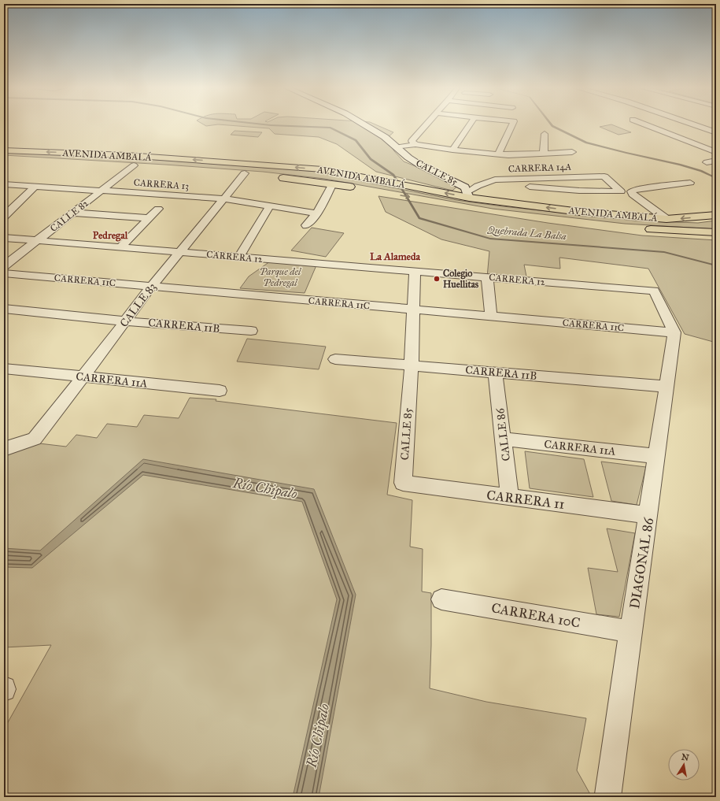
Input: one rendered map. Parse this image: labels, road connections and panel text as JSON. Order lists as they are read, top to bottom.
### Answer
{
  "streets": {
    "main road": ["AVENIDA AMBALÁ"],
    "street": [
      "CARRERA 14A",
      "CALLE 85",
      "CARRERA 13",
      "CALLE 82",
      "CARRERA 12",
      "CARRERA 11C",
      "CALLE 83",
      "CARRERA 11B",
      "CARRERA 11A",
      "CALLE 86",
      "CARRERA 11",
      "DIAGONAL 86",
      "CARRERA 10C"
    ]
  },
  "crossings": [
    ["AVENIDA AMBALÁ", "CARRERA 14A"],
    ["AVENIDA AMBALÁ", "CALLE 85"],
    ["AVENIDA AMBALÁ", "CALLE 82"],
    ["CARRERA 14A", "CALLE 85"],
    ["CALLE 85", "CARRERA 12"],
    ["CALLE 85", "CARRERA 11C"],
    ["CALLE 85", "CARRERA 11B"],
    ["CALLE 85", "CARRERA 11"],
    ["CARRERA 13", "CALLE 82"],
    ["CARRERA 13", "CALLE 83"],
    ["CALLE 82", "CARRERA 12"],
    ["CARRERA 12", "CARRERA 11C"],
    ["CARRERA 12", "CALLE 83"],
    ["CARRERA 12", "DIAGONAL 86"],
    ["CARRERA 11C", "CALLE 83"],
    ["CARRERA 11C", "DIAGONAL 86"],
    ["CALLE 83", "CARRERA 11B"],
    ["CALLE 83", "CARRERA 11A"],
    ["CARRERA 11B", "CALLE 86"],
    ["CARRERA 11B", "DIAGONAL 86"],
    ["CARRERA 11A", "CALLE 86"],
    ["CARRERA 11A", "DIAGONAL 86"],
    ["CALLE 86", "CARRERA 11"],
    ["CARRERA 11", "DIAGONAL 86"],
    ["DIAGONAL 86", "CARRERA 10C"]
  ],
  "districts": ["Pedregal", "La Alameda"],
  "water": ["Quebrada La Balsa", "Río Chipalo"],
  "parks": ["Parque del Pedregal"],
  "places": ["Colegio Huellitas"],
  "north": "top"
}
